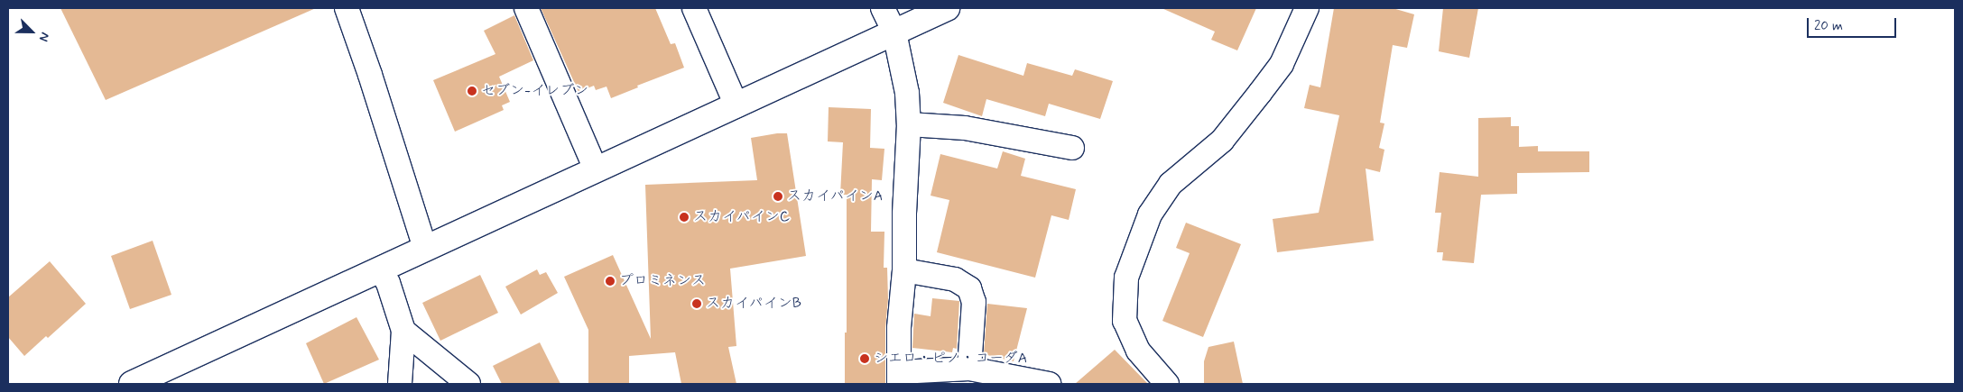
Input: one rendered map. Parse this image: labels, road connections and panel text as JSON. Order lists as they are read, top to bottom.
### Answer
{
  "places": [
    "セブン-イレブン",
    "スカイパインA",
    "スカイパインC",
    "プロミネンス",
    "スカイパインB",
    "シエロ・ピノ・コーダA"
  ],
  "scale_bar": "20 m",
  "north": "bottom right"
}
